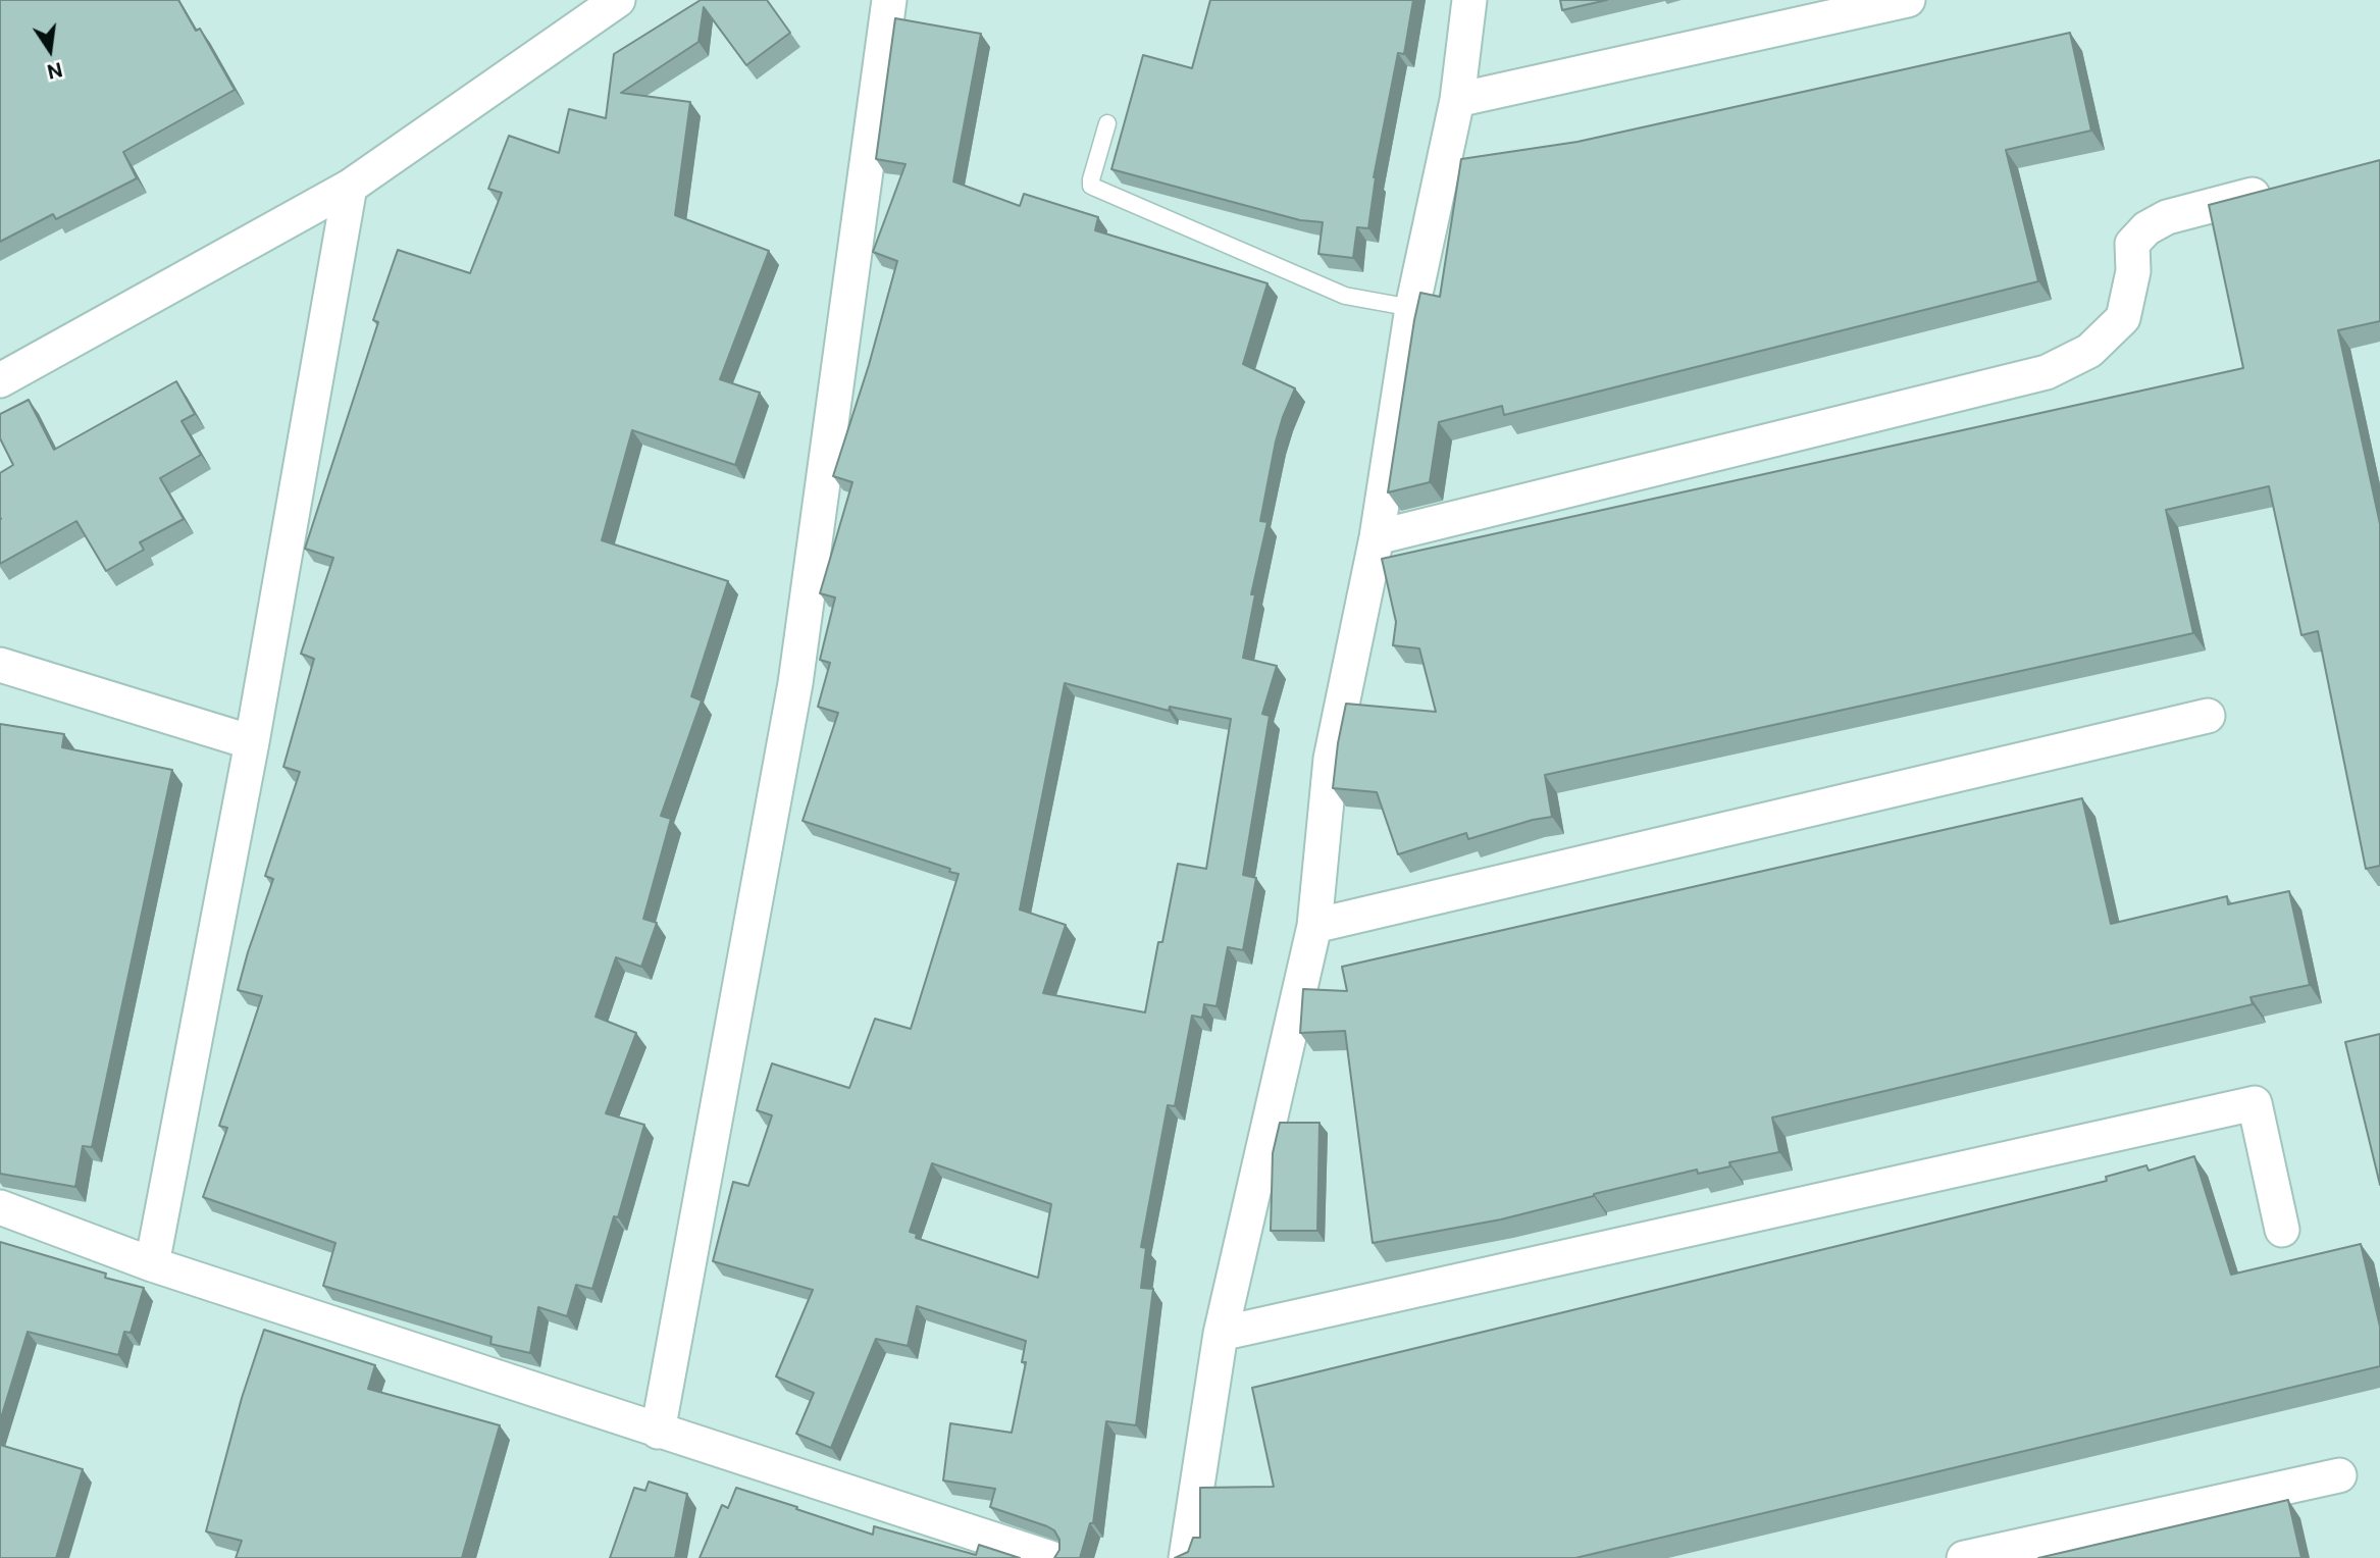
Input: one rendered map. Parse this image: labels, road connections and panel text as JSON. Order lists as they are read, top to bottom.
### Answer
{
  "north": "bottom"
}
